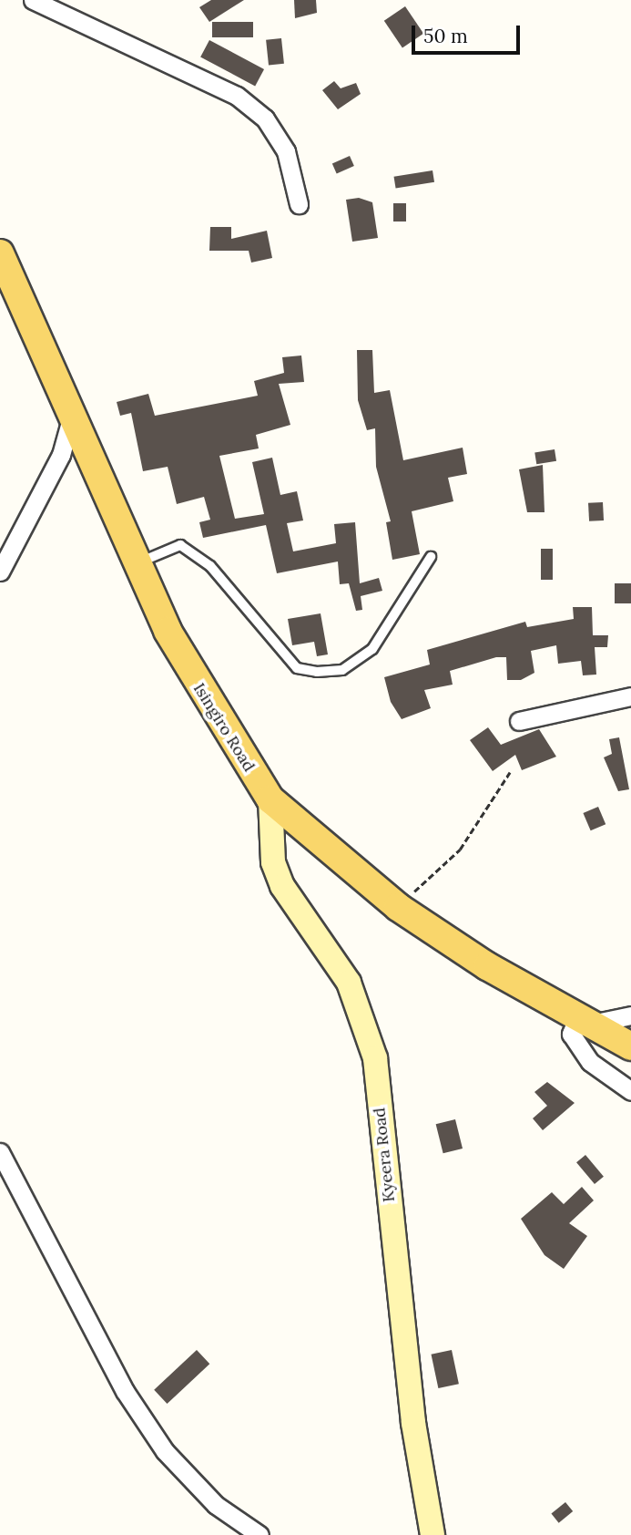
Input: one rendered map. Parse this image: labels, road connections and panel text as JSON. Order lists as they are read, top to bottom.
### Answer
{
  "streets": {
    "main road": ["Isingiro Road", "Kyeera Road"]
  },
  "crossings": [
    ["Isingiro Road", "Kyeera Road"]
  ],
  "scale_bar": "50 m"
}
